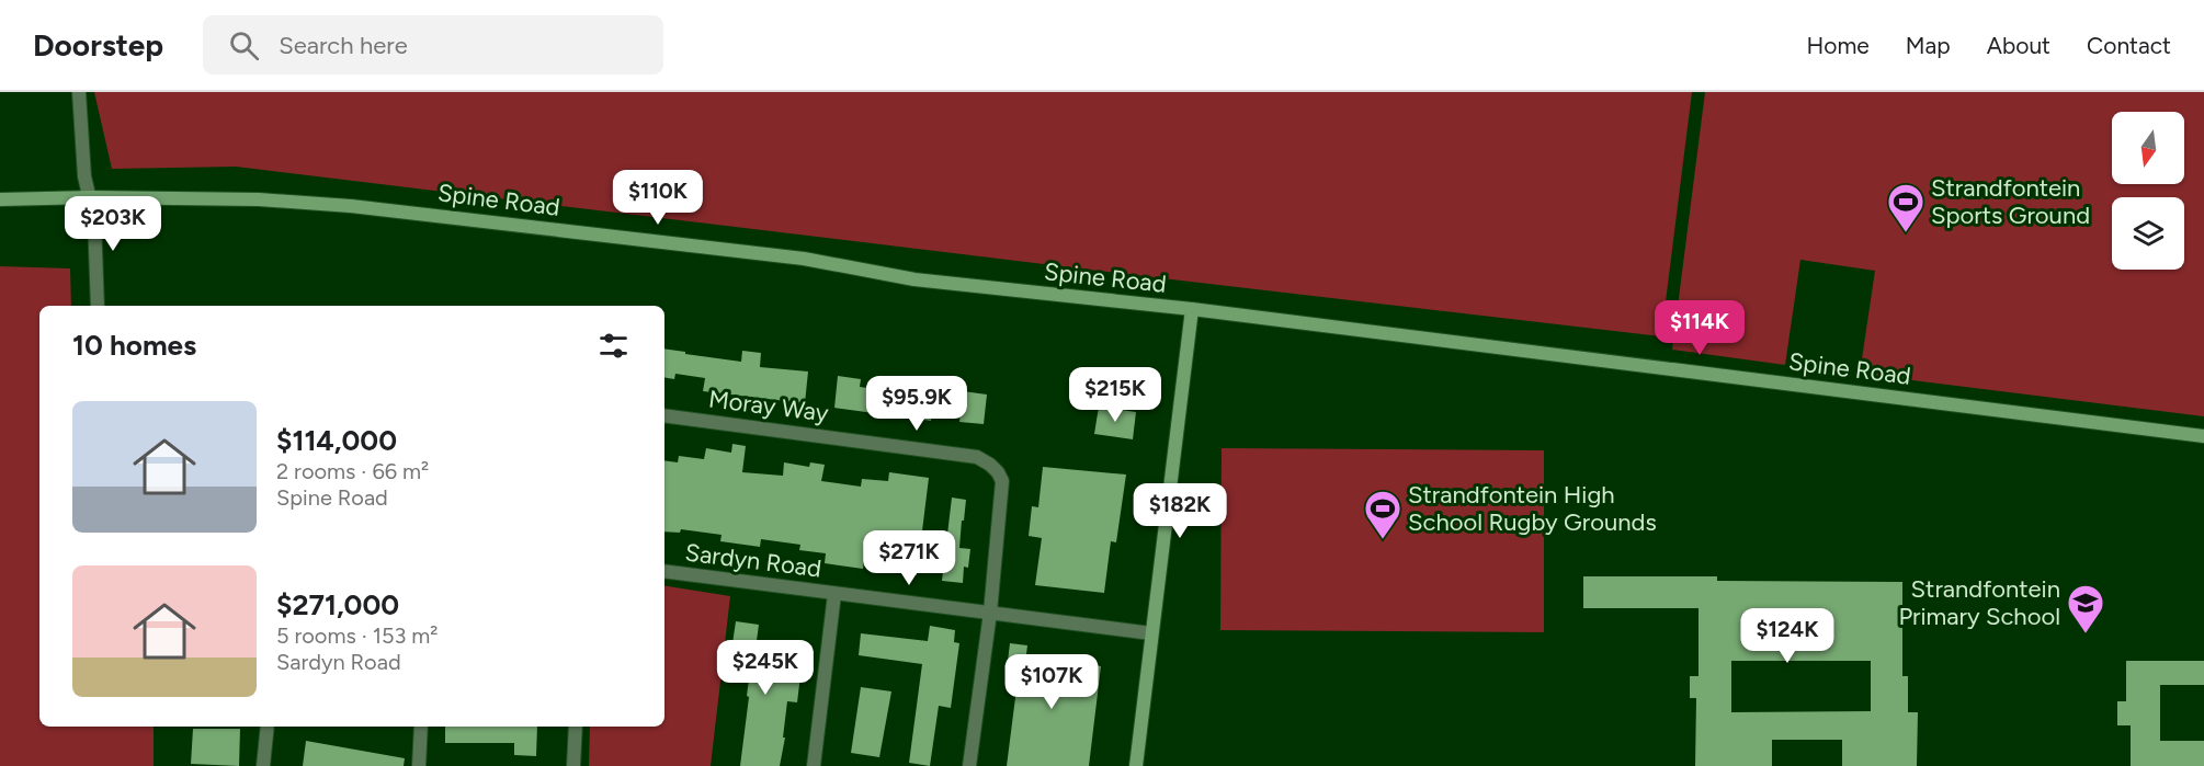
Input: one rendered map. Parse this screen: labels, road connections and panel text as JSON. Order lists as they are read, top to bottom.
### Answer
{
  "streets": {
    "main road": ["Spine Road"],
    "street": ["Moray Way", "Sardyn Road"]
  },
  "crossings": [
    ["Moray Way", "Sardyn Road"]
  ],
  "places": {
    "sports": ["Strandfontein Sports Ground", "Strandfontein High School Rugby Grounds"],
    "school or university": ["Strandfontein Primary School"]
  },
  "north": "bottom",
  "page": {
    "header": "Doorstep",
    "search": "Search here",
    "nav": [
      "Home",
      "Map",
      "About",
      "Contact"
    ],
    "price": [
      "$110K",
      "$203K",
      "$114K",
      "$215K",
      "$95.9K",
      "$182K",
      "$271K",
      "$124K",
      "$245K",
      "$107K"
    ],
    "heading": "10 homes",
    "list": [
      {
        "name": "$114,000",
        "note": "2 rooms · 66 m² · Spine Road"
      },
      {
        "name": "$271,000",
        "note": "5 rooms · 153 m² · Sardyn Road"
      }
    ]
  }
}
